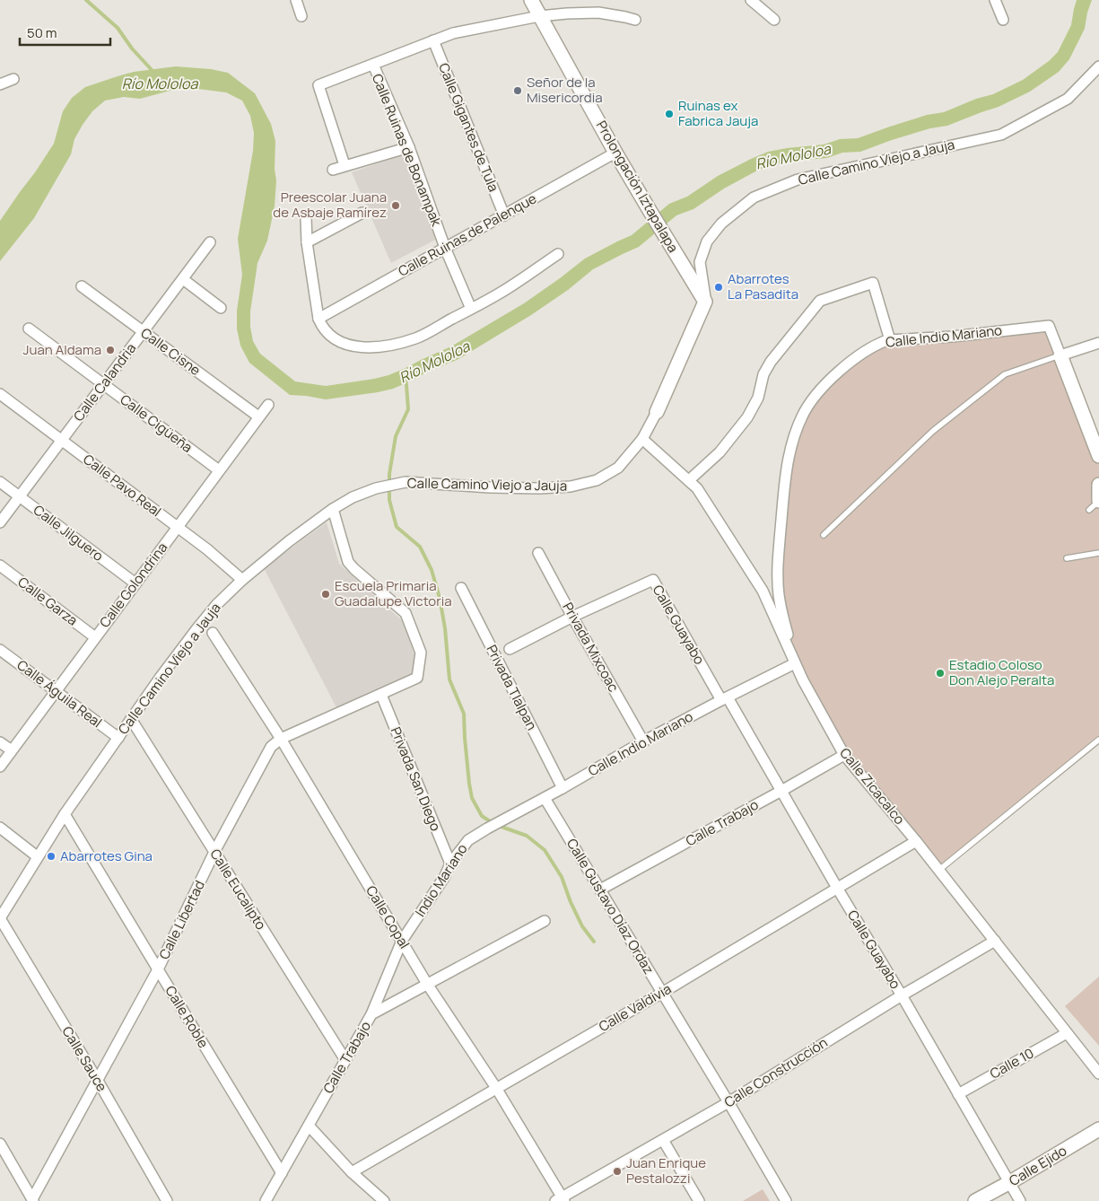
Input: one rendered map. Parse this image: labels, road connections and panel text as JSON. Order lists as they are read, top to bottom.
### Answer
{
  "streets": {
    "street": [
      "Calle Gigantes de Tula",
      "Calle Ruinas de Bonampak",
      "Calle Camino Viejo a Jauja",
      "Prolongación Iztapalapa",
      "Calle Ruinas de Palenque",
      "Calle Indio Mariano",
      "Calle Cisne",
      "Calle Calandria",
      "Calle Cigüeña",
      "Calle Pavo Real",
      "Calle Jilguero",
      "Calle Golondrina",
      "Calle Garza",
      "Calle Guayabo",
      "Privada Mixcoac",
      "Privada Tlalpan",
      "Calle Águila Real",
      "Privada San Diego",
      "Calle Zicacalco",
      "Calle Trabajo",
      "Indio Mariano",
      "Calle Eucalipto",
      "Calle Gustavo Díaz Ordaz",
      "Calle Copal",
      "Calle Libertad",
      "Calle Valdivia",
      "Calle Roble",
      "Calle Sauce",
      "Calle 10",
      "Calle Construcción",
      "Calle Ejido"
    ]
  },
  "crossings": [
    ["Calle Gigantes de Tula", "Calle Ruinas de Palenque"],
    ["Calle Ruinas de Bonampak", "Calle Ruinas de Palenque"],
    ["Calle Camino Viejo a Jauja", "Prolongación Iztapalapa"],
    ["Calle Camino Viejo a Jauja", "Calle Pavo Real"],
    ["Calle Camino Viejo a Jauja", "Calle Águila Real"],
    ["Calle Camino Viejo a Jauja", "Calle Zicacalco"],
    ["Calle Camino Viejo a Jauja", "Calle Eucalipto"],
    ["Calle Camino Viejo a Jauja", "Calle Libertad"],
    ["Calle Camino Viejo a Jauja", "Calle Roble"],
    ["Calle Camino Viejo a Jauja", "Calle Sauce"],
    ["Prolongación Iztapalapa", "Calle Ruinas de Palenque"],
    ["Calle Indio Mariano", "Calle Guayabo"],
    ["Calle Indio Mariano", "Privada Mixcoac"],
    ["Calle Indio Mariano", "Privada Tlalpan"],
    ["Calle Indio Mariano", "Calle Zicacalco"],
    ["Calle Indio Mariano", "Indio Mariano"],
    ["Calle Indio Mariano", "Calle Gustavo Díaz Ordaz"],
    ["Calle Cisne", "Calle Calandria"],
    ["Calle Cisne", "Calle Golondrina"],
    ["Calle Calandria", "Calle Cigüeña"],
    ["Calle Calandria", "Calle Pavo Real"],
    ["Calle Calandria", "Calle Jilguero"],
    ["Calle Cigüeña", "Calle Golondrina"],
    ["Calle Pavo Real", "Calle Golondrina"],
    ["Calle Jilguero", "Calle Golondrina"],
    ["Calle Golondrina", "Calle Garza"],
    ["Calle Golondrina", "Calle Águila Real"],
    ["Calle Guayabo", "Privada Mixcoac"],
    ["Calle Guayabo", "Calle Trabajo"],
    ["Calle Guayabo", "Calle Valdivia"],
    ["Calle Guayabo", "Calle 10"],
    ["Calle Guayabo", "Calle Construcción"],
    ["Calle Guayabo", "Calle Ejido"],
    ["Privada San Diego", "Indio Mariano"],
    ["Privada San Diego", "Calle Libertad"],
    ["Calle Zicacalco", "Calle Trabajo"],
    ["Calle Zicacalco", "Calle Valdivia"],
    ["Calle Zicacalco", "Calle 10"],
    ["Calle Zicacalco", "Calle Construcción"],
    ["Calle Trabajo", "Indio Mariano"],
    ["Calle Trabajo", "Calle Eucalipto"],
    ["Calle Trabajo", "Calle Gustavo Díaz Ordaz"],
    ["Calle Trabajo", "Calle Copal"],
    ["Calle Trabajo", "Calle Roble"],
    ["Indio Mariano", "Calle Copal"],
    ["Calle Eucalipto", "Calle Libertad"],
    ["Calle Gustavo Díaz Ordaz", "Calle Valdivia"],
    ["Calle Gustavo Díaz Ordaz", "Calle Construcción"],
    ["Calle Copal", "Calle Libertad"],
    ["Calle Copal", "Calle Valdivia"],
    ["Calle Copal", "Calle Construcción"],
    ["Calle Libertad", "Calle Roble"],
    ["Calle Libertad", "Calle Sauce"]
  ],
  "water": ["Río Mololoa"],
  "places": [
    "Señor de la Misericordia",
    "Ruinas ex Fabrica Jauja",
    "Preescolar Juana de Asbaje Ramírez",
    "Abarrotes La Pasadita",
    "Juan Aldama",
    "Escuela Primaria Guadalupe Victoria",
    "Estadio Coloso Don Alejo Peralta",
    "Abarrotes Gina",
    "Juan Enrique Pestalozzi"
  ],
  "scale_bar": "50 m"
}
